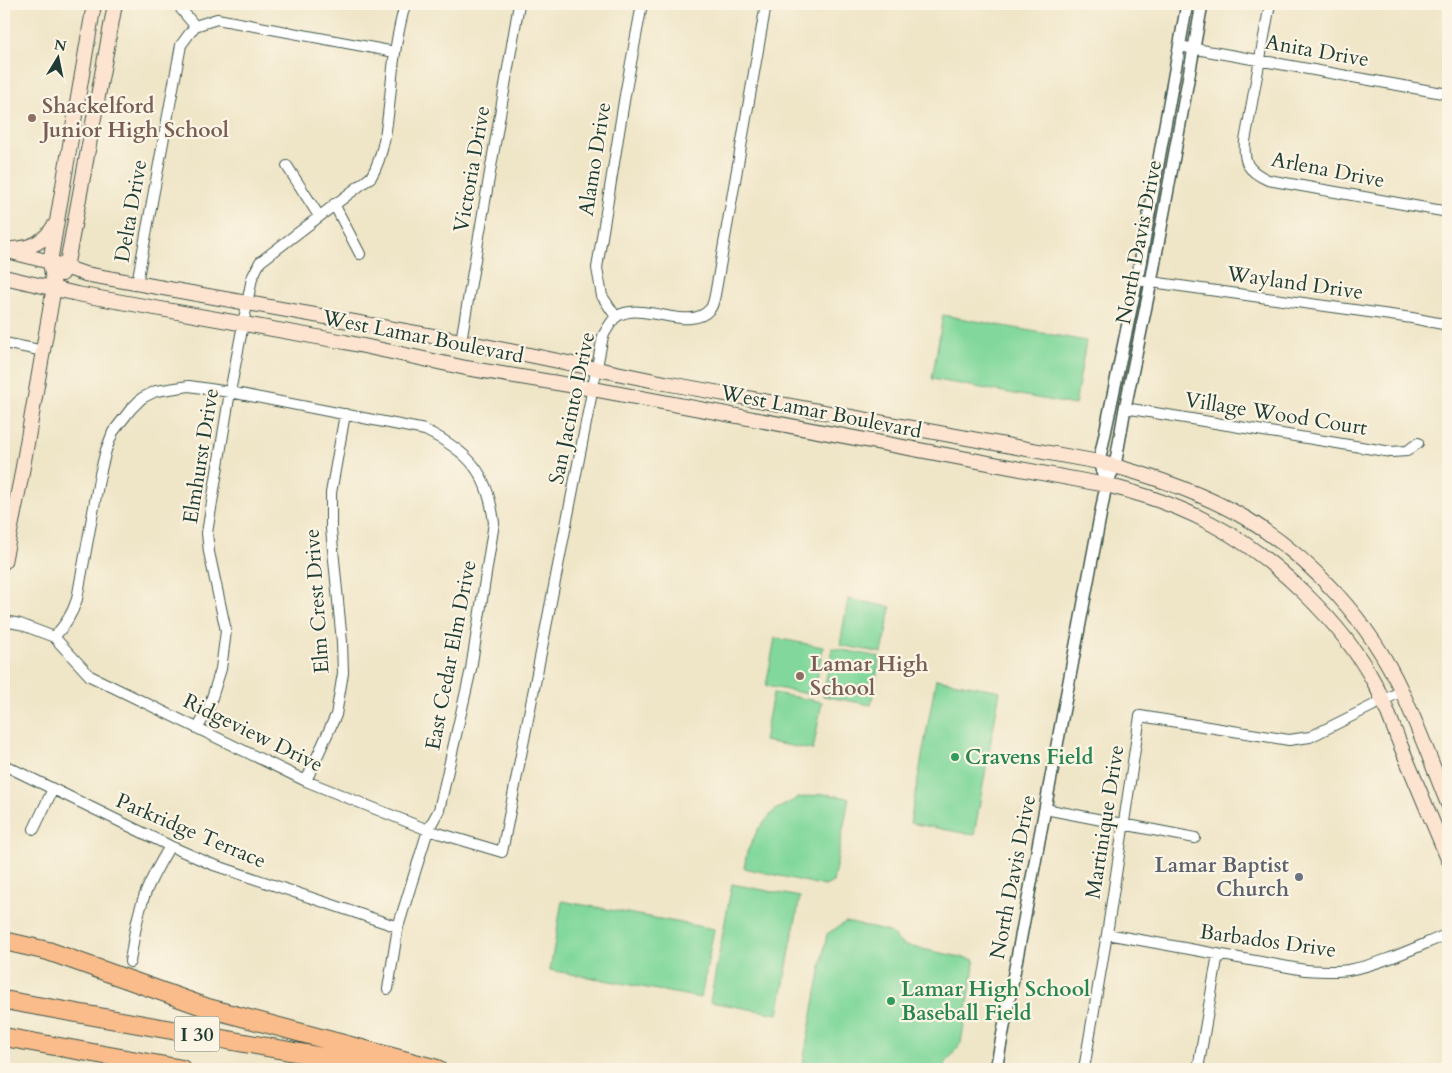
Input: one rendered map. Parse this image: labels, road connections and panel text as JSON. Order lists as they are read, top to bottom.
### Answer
{
  "streets": {
    "highway": ["I 30"],
    "main road": ["West Lamar Boulevard"],
    "street": [
      "Anita Drive",
      "Alamo Drive",
      "Victoria Drive",
      "Arlena Drive",
      "Delta Drive",
      "North Davis Drive",
      "Wayland Drive",
      "San Jacinto Drive",
      "Village Wood Court",
      "Elmhurst Drive",
      "Elm Crest Drive",
      "East Cedar Elm Drive",
      "Ridgeview Drive",
      "Martinique Drive",
      "Parkridge Terrace",
      "Barbados Drive"
    ]
  },
  "crossings": [
    ["Anita Drive", "Arlena Drive"],
    ["Anita Drive", "North Davis Drive"],
    ["Alamo Drive", "San Jacinto Drive"],
    ["Victoria Drive", "West Lamar Boulevard"],
    ["Delta Drive", "West Lamar Boulevard"],
    ["North Davis Drive", "Wayland Drive"],
    ["North Davis Drive", "West Lamar Boulevard"],
    ["North Davis Drive", "Village Wood Court"],
    ["West Lamar Boulevard", "San Jacinto Drive"],
    ["West Lamar Boulevard", "Elmhurst Drive"],
    ["West Lamar Boulevard", "Martinique Drive"],
    ["San Jacinto Drive", "Ridgeview Drive"],
    ["Elmhurst Drive", "East Cedar Elm Drive"],
    ["Elmhurst Drive", "Ridgeview Drive"],
    ["Elm Crest Drive", "East Cedar Elm Drive"],
    ["Elm Crest Drive", "Ridgeview Drive"],
    ["East Cedar Elm Drive", "Ridgeview Drive"],
    ["East Cedar Elm Drive", "Parkridge Terrace"],
    ["Martinique Drive", "Barbados Drive"]
  ],
  "places": [
    "Shackelford Junior High School",
    "Lamar High School",
    "Cravens Field",
    "Lamar Baptist Church",
    "Lamar High School Baseball Field"
  ],
  "north": "top"
}
